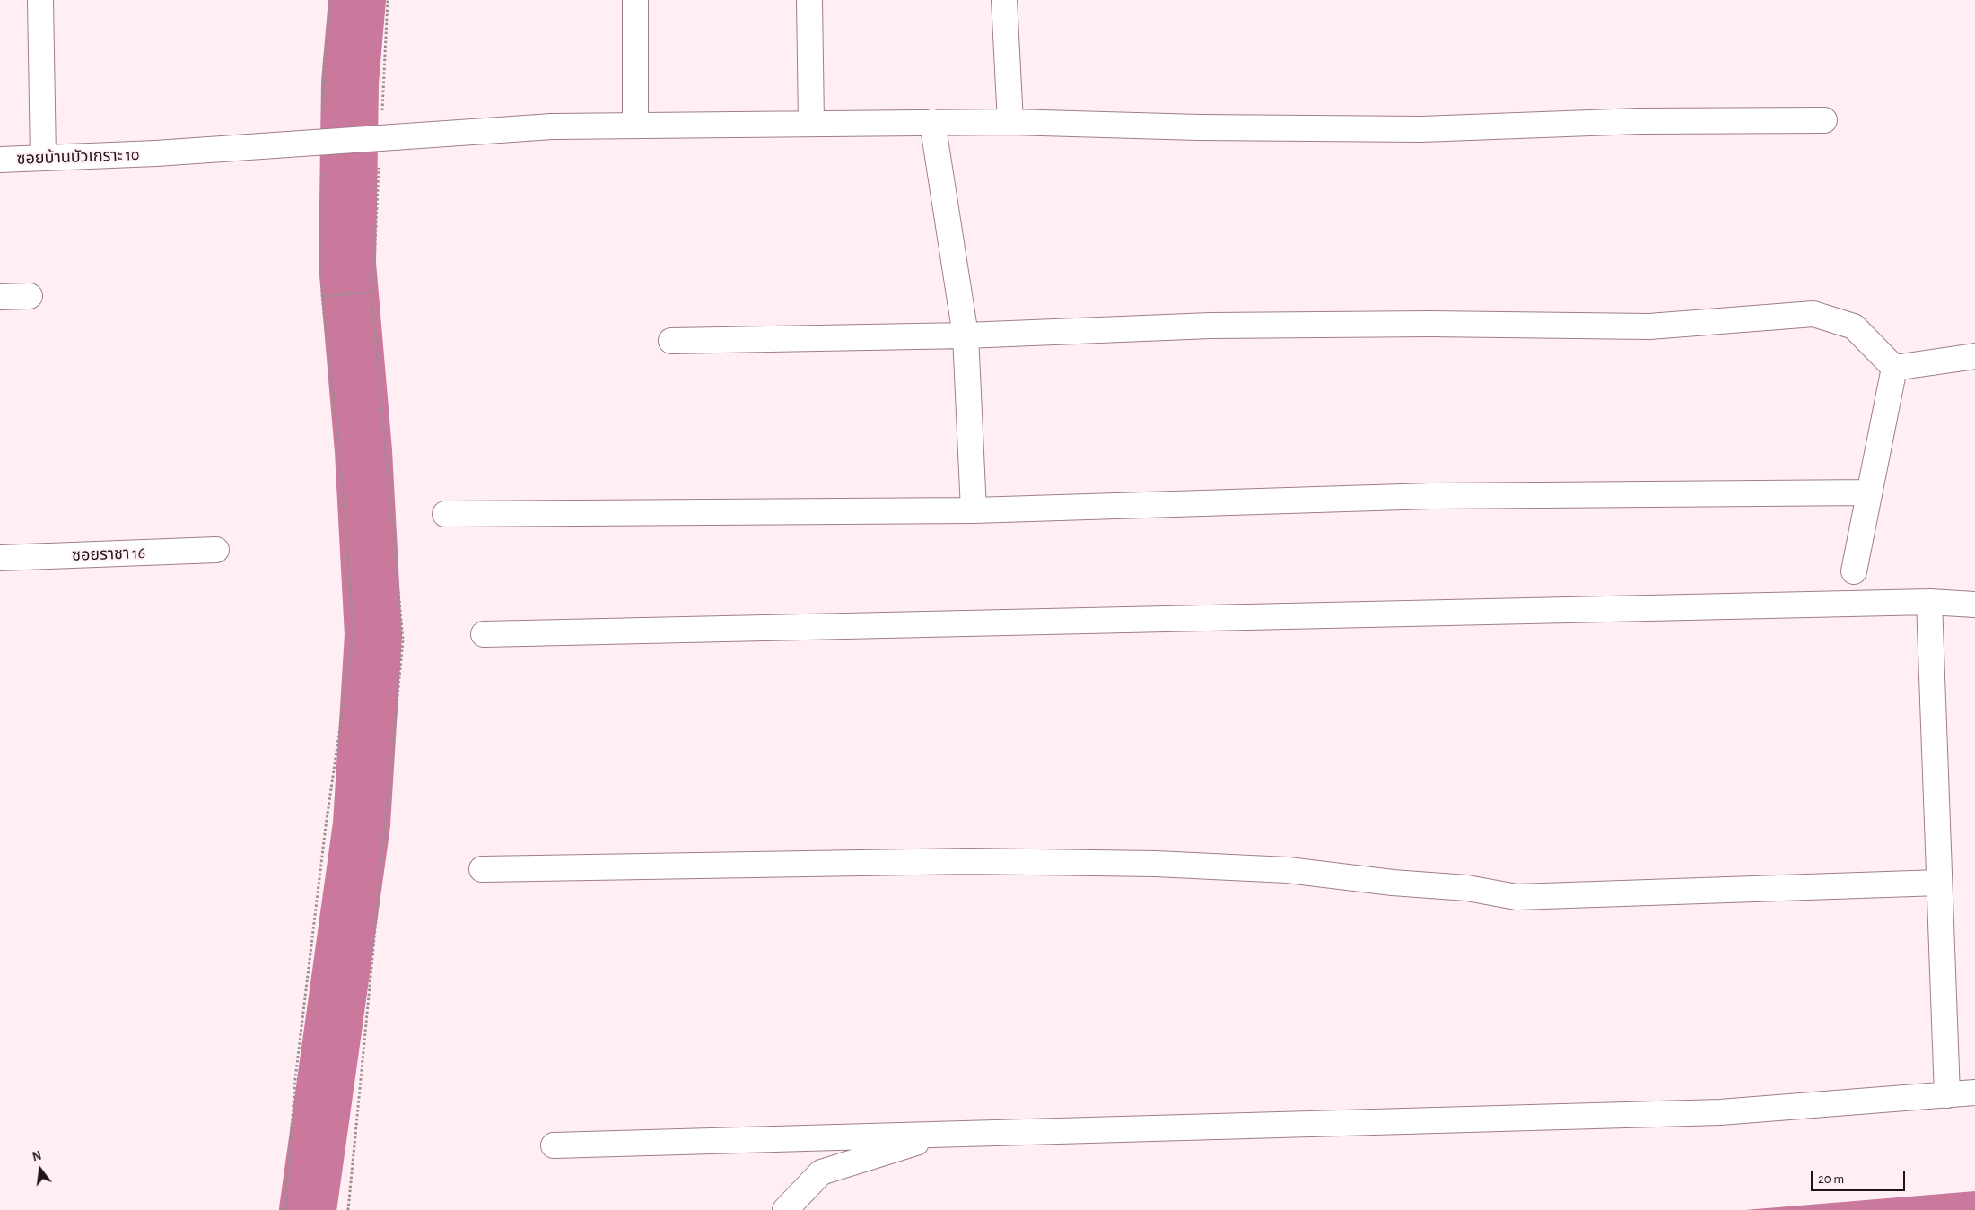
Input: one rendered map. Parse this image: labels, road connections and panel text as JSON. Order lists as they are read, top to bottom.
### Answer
{
  "streets": {
    "street": ["ซอยบ้านบัวเกราะ 10", "ซอยราชา 16"]
  },
  "scale_bar": "20 m",
  "north": "top"
}
